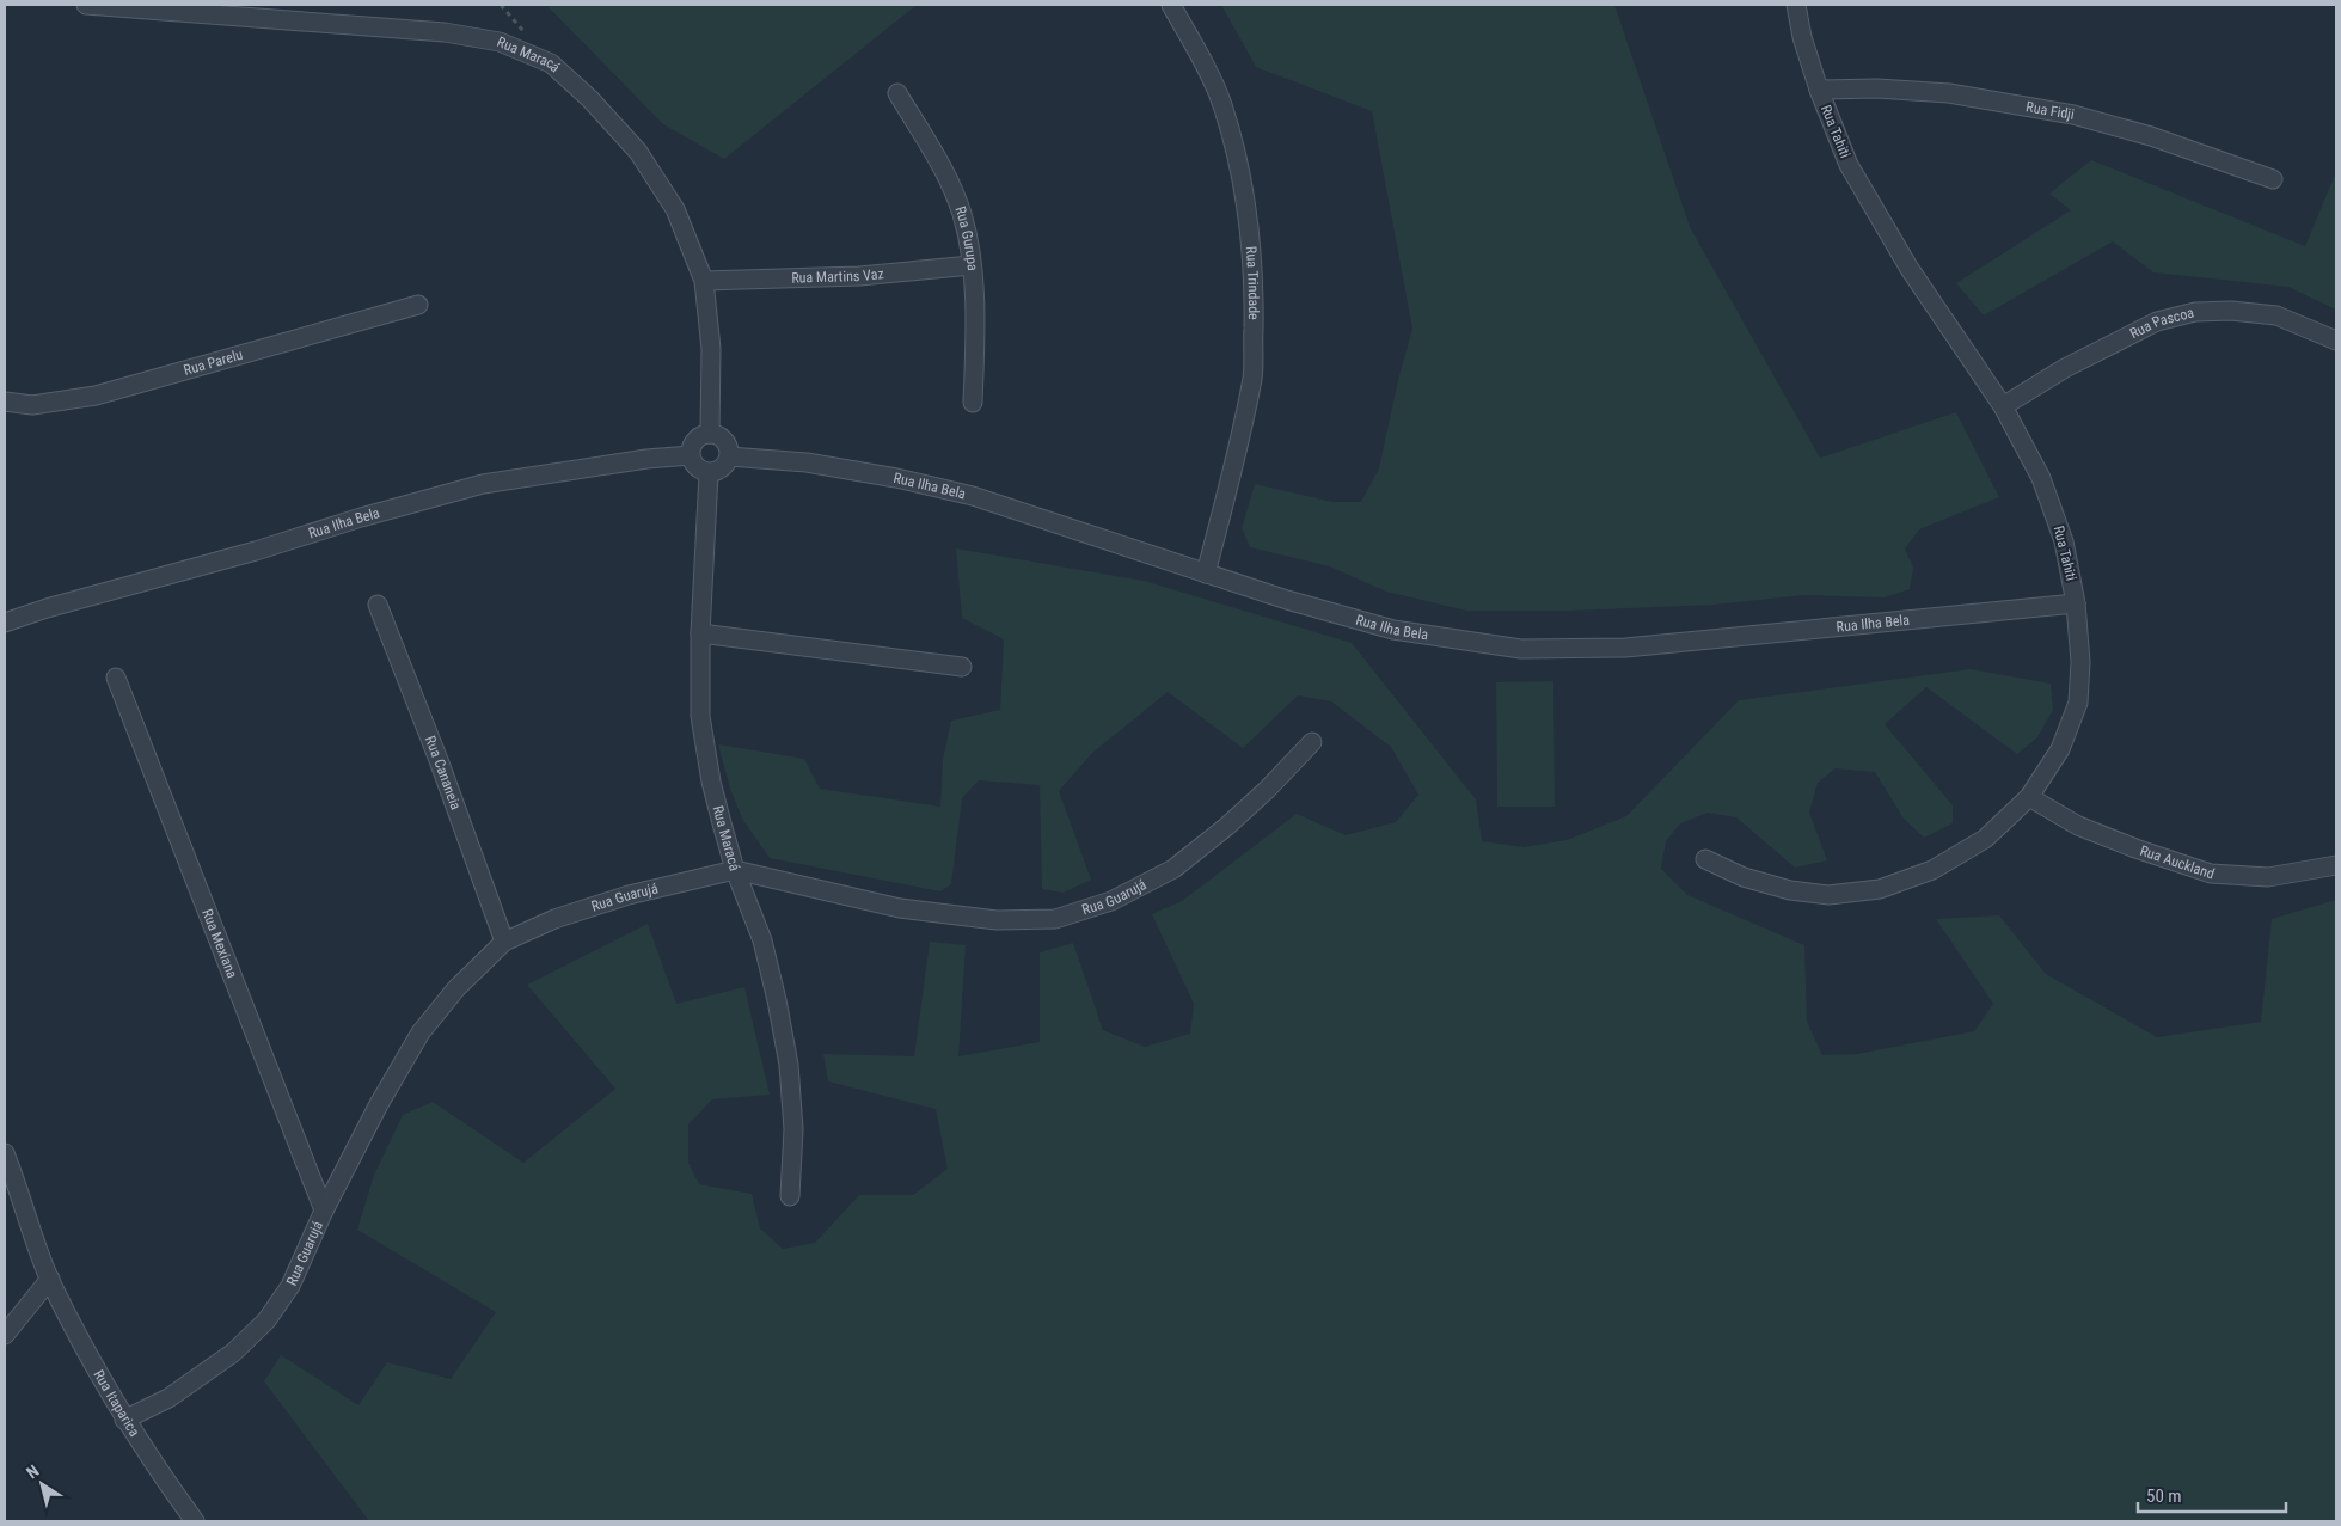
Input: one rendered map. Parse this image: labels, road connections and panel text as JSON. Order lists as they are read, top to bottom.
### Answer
{
  "streets": {
    "street": [
      "Rua Maracá",
      "Rua Fidji",
      "Rua Tahiti",
      "Rua Gurupa",
      "Rua Martins Vaz",
      "Rua Trindade",
      "Rua Pascoa",
      "Rua Parelu",
      "Rua Ilha Bela",
      "Rua Cananeia",
      "Rua Auckland",
      "Rua Guarujá",
      "Rua Mexiana",
      "Rua Itaparica"
    ]
  },
  "crossings": [
    ["Rua Maracá", "Rua Martins Vaz"],
    ["Rua Maracá", "Rua Ilha Bela"],
    ["Rua Maracá", "Rua Guarujá"],
    ["Rua Fidji", "Rua Tahiti"],
    ["Rua Tahiti", "Rua Pascoa"],
    ["Rua Tahiti", "Rua Ilha Bela"],
    ["Rua Tahiti", "Rua Auckland"],
    ["Rua Gurupa", "Rua Martins Vaz"],
    ["Rua Trindade", "Rua Ilha Bela"],
    ["Rua Cananeia", "Rua Guarujá"],
    ["Rua Guarujá", "Rua Mexiana"],
    ["Rua Guarujá", "Rua Itaparica"]
  ],
  "scale_bar": "50 m",
  "north": "top left"
}
